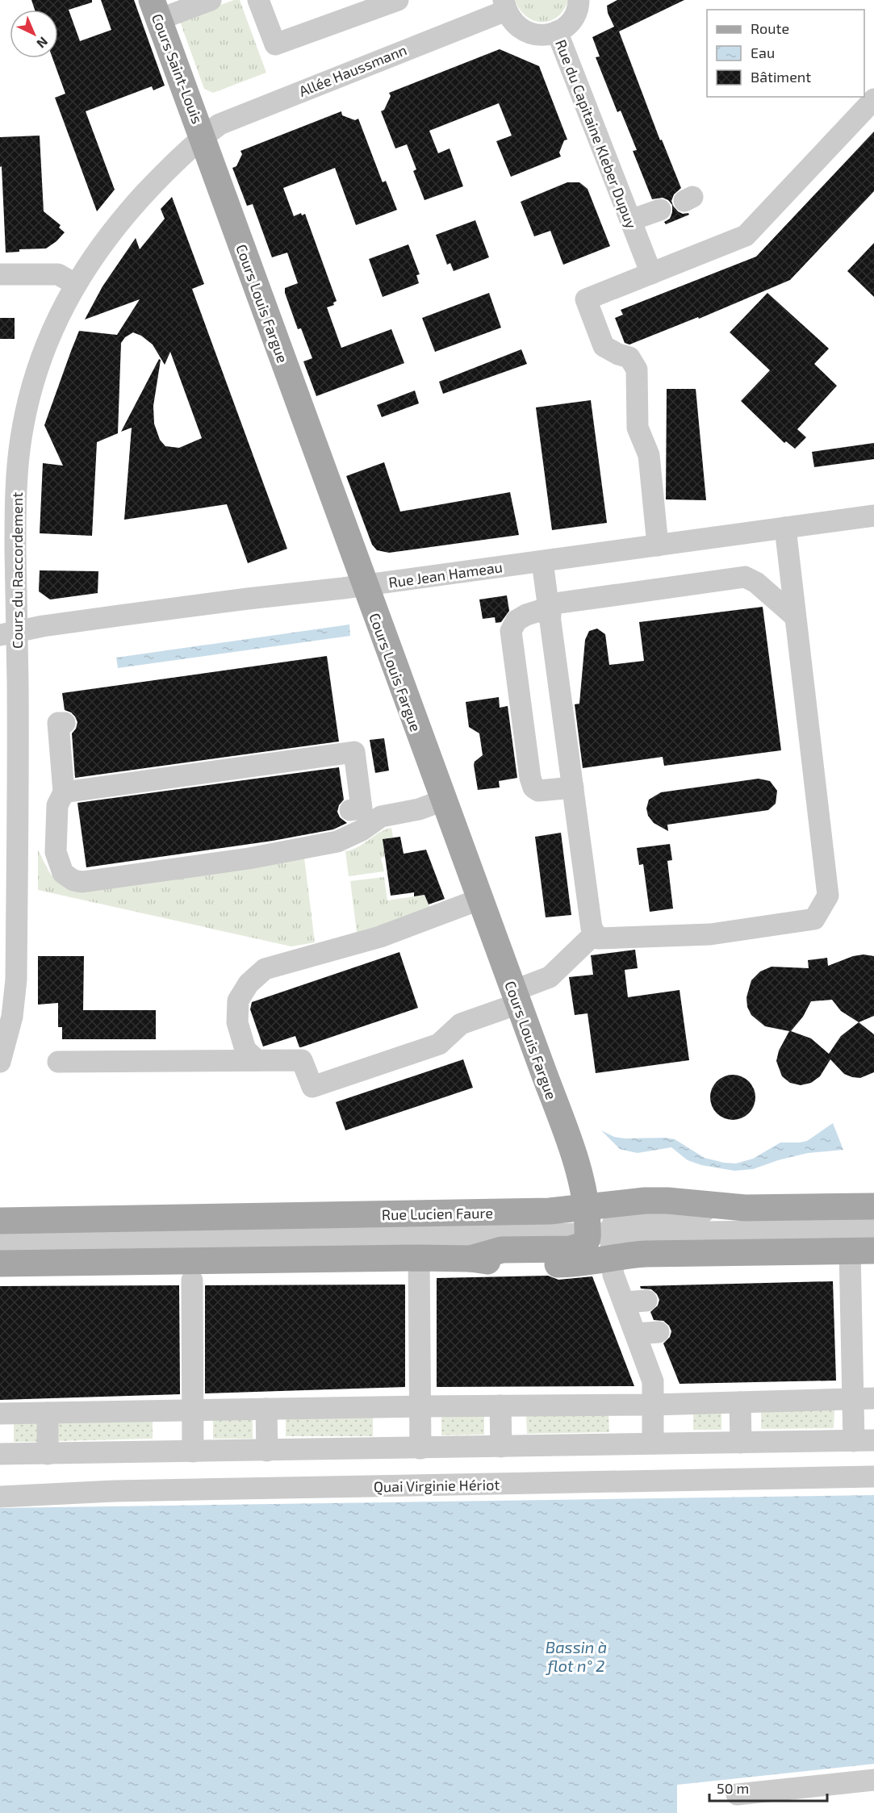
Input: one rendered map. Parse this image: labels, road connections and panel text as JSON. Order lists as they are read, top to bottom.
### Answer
{
  "streets": {
    "main road": ["Cours Saint-Louis", "Cours Louis Fargue", "Rue Lucien Faure"],
    "street": [
      "Allée Haussmann",
      "Rue du Capitaine Kleber Dupuy",
      "Cours du Raccordement",
      "Rue Jean Hameau",
      "Quai Virginie Hériot"
    ]
  },
  "crossings": [
    ["Cours Saint-Louis", "Allée Haussmann"],
    ["Cours Saint-Louis", "Cours Louis Fargue"],
    ["Cours Saint-Louis", "Cours du Raccordement"],
    ["Allée Haussmann", "Cours Louis Fargue"],
    ["Allée Haussmann", "Cours du Raccordement"],
    ["Cours Louis Fargue", "Cours du Raccordement"],
    ["Cours Louis Fargue", "Rue Jean Hameau"],
    ["Cours Louis Fargue", "Rue Lucien Faure"],
    ["Cours du Raccordement", "Rue Jean Hameau"]
  ],
  "water": ["Bassin à flot n° 2"],
  "legend": ["Route", "Eau", "Bâtiment"],
  "scale_bar": "50 m",
  "north": "bottom right"
}
